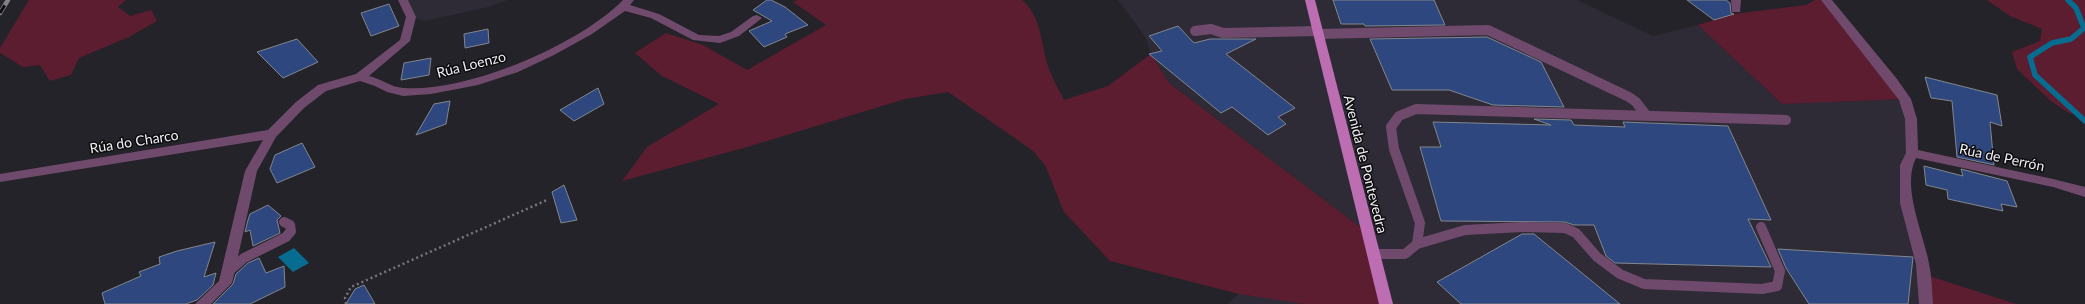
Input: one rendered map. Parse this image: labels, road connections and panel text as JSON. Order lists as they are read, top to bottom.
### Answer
{
  "streets": {
    "main road": ["Avenida de Pontevedra"],
    "street": ["Rúa Loenzo", "Rúa do Charco", "Rúa de Perrón"]
  }
}
